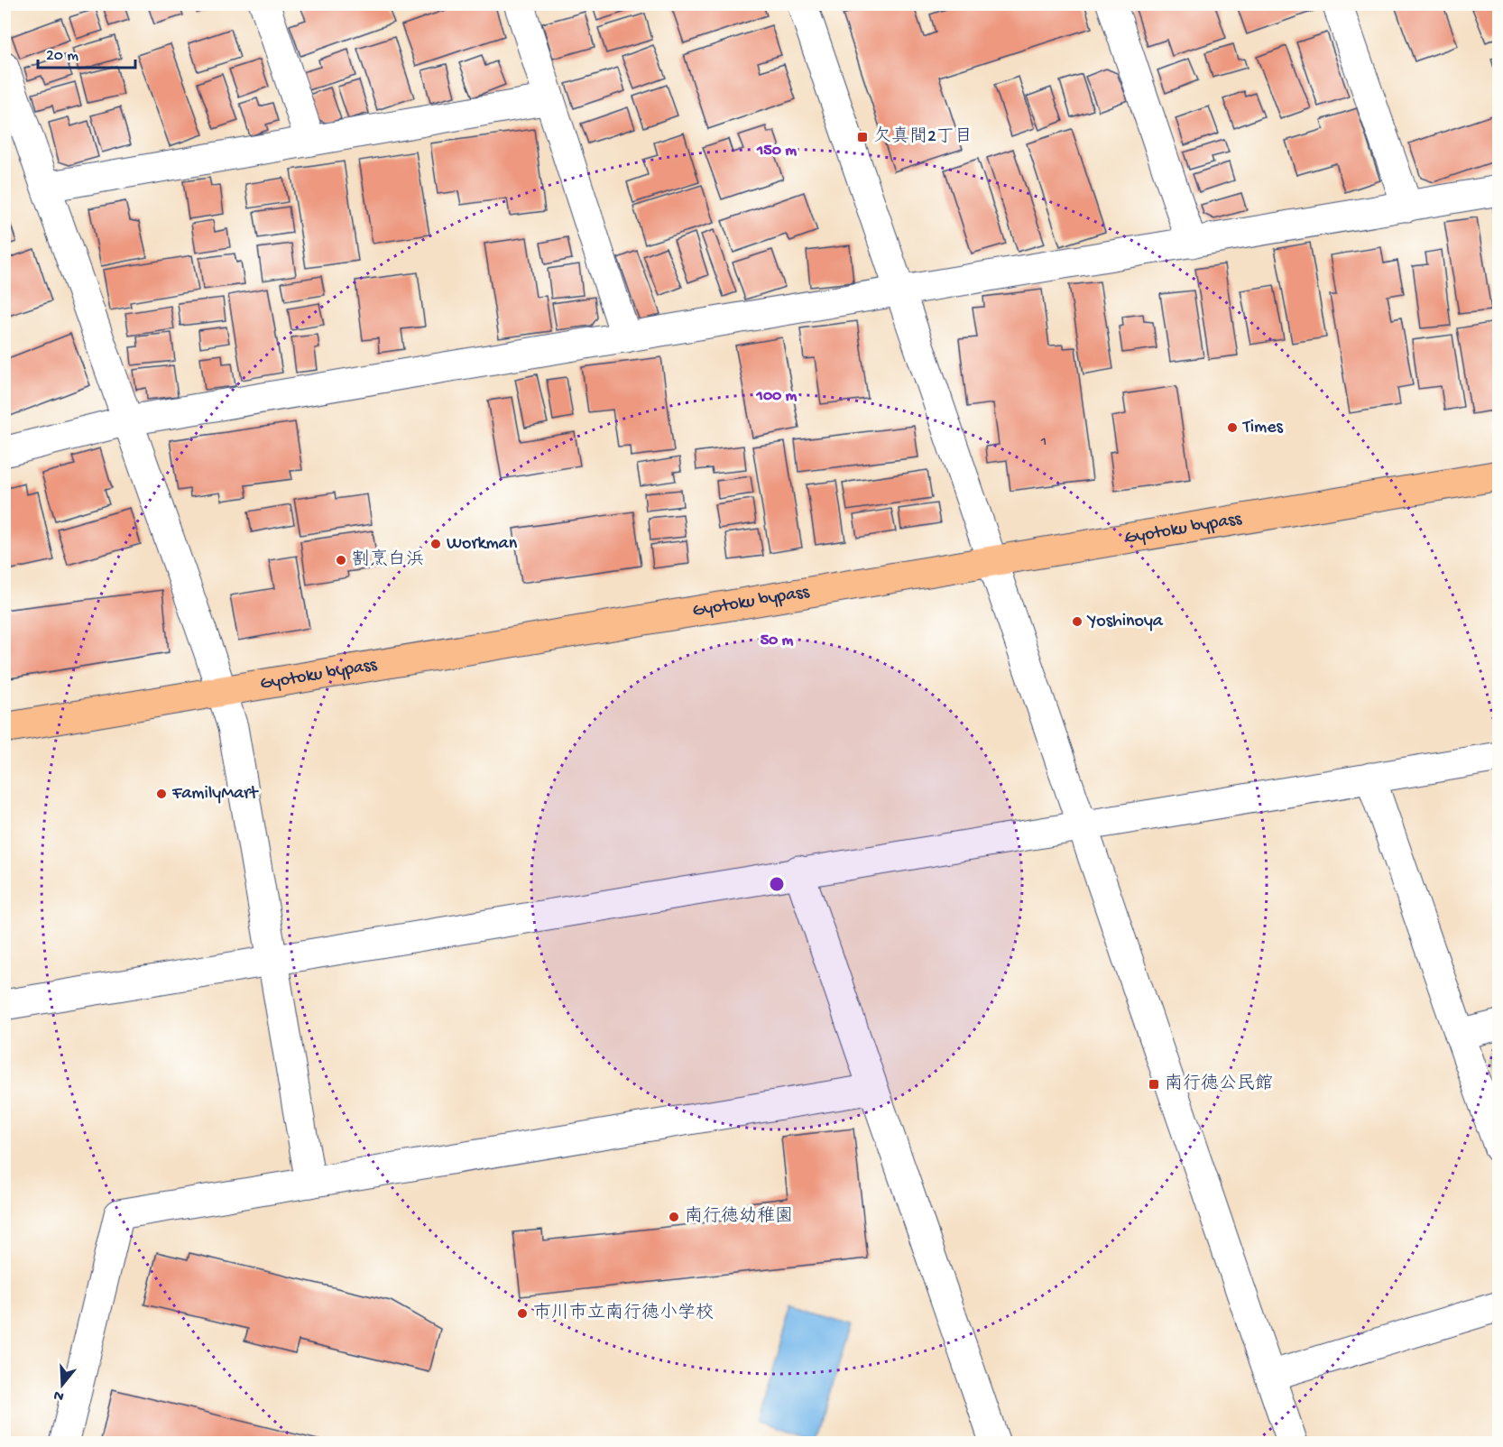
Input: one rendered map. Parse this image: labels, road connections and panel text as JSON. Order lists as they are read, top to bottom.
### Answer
{
  "streets": {
    "main road": ["Gyotoku bypass"]
  },
  "places": {
    "transit": ["欠真間2丁目", "南行徳公民館"],
    "other": [
      "Times",
      "Workman",
      "割烹白浜",
      "Yoshinoya",
      "FamilyMart",
      "南行徳幼稚園",
      "市川市立南行徳小学校"
    ]
  },
  "house_numbers": ["1"],
  "scale_bar": "20 m",
  "north": "bottom",
  "rings": ["150 m", "100 m", "50 m"]
}
